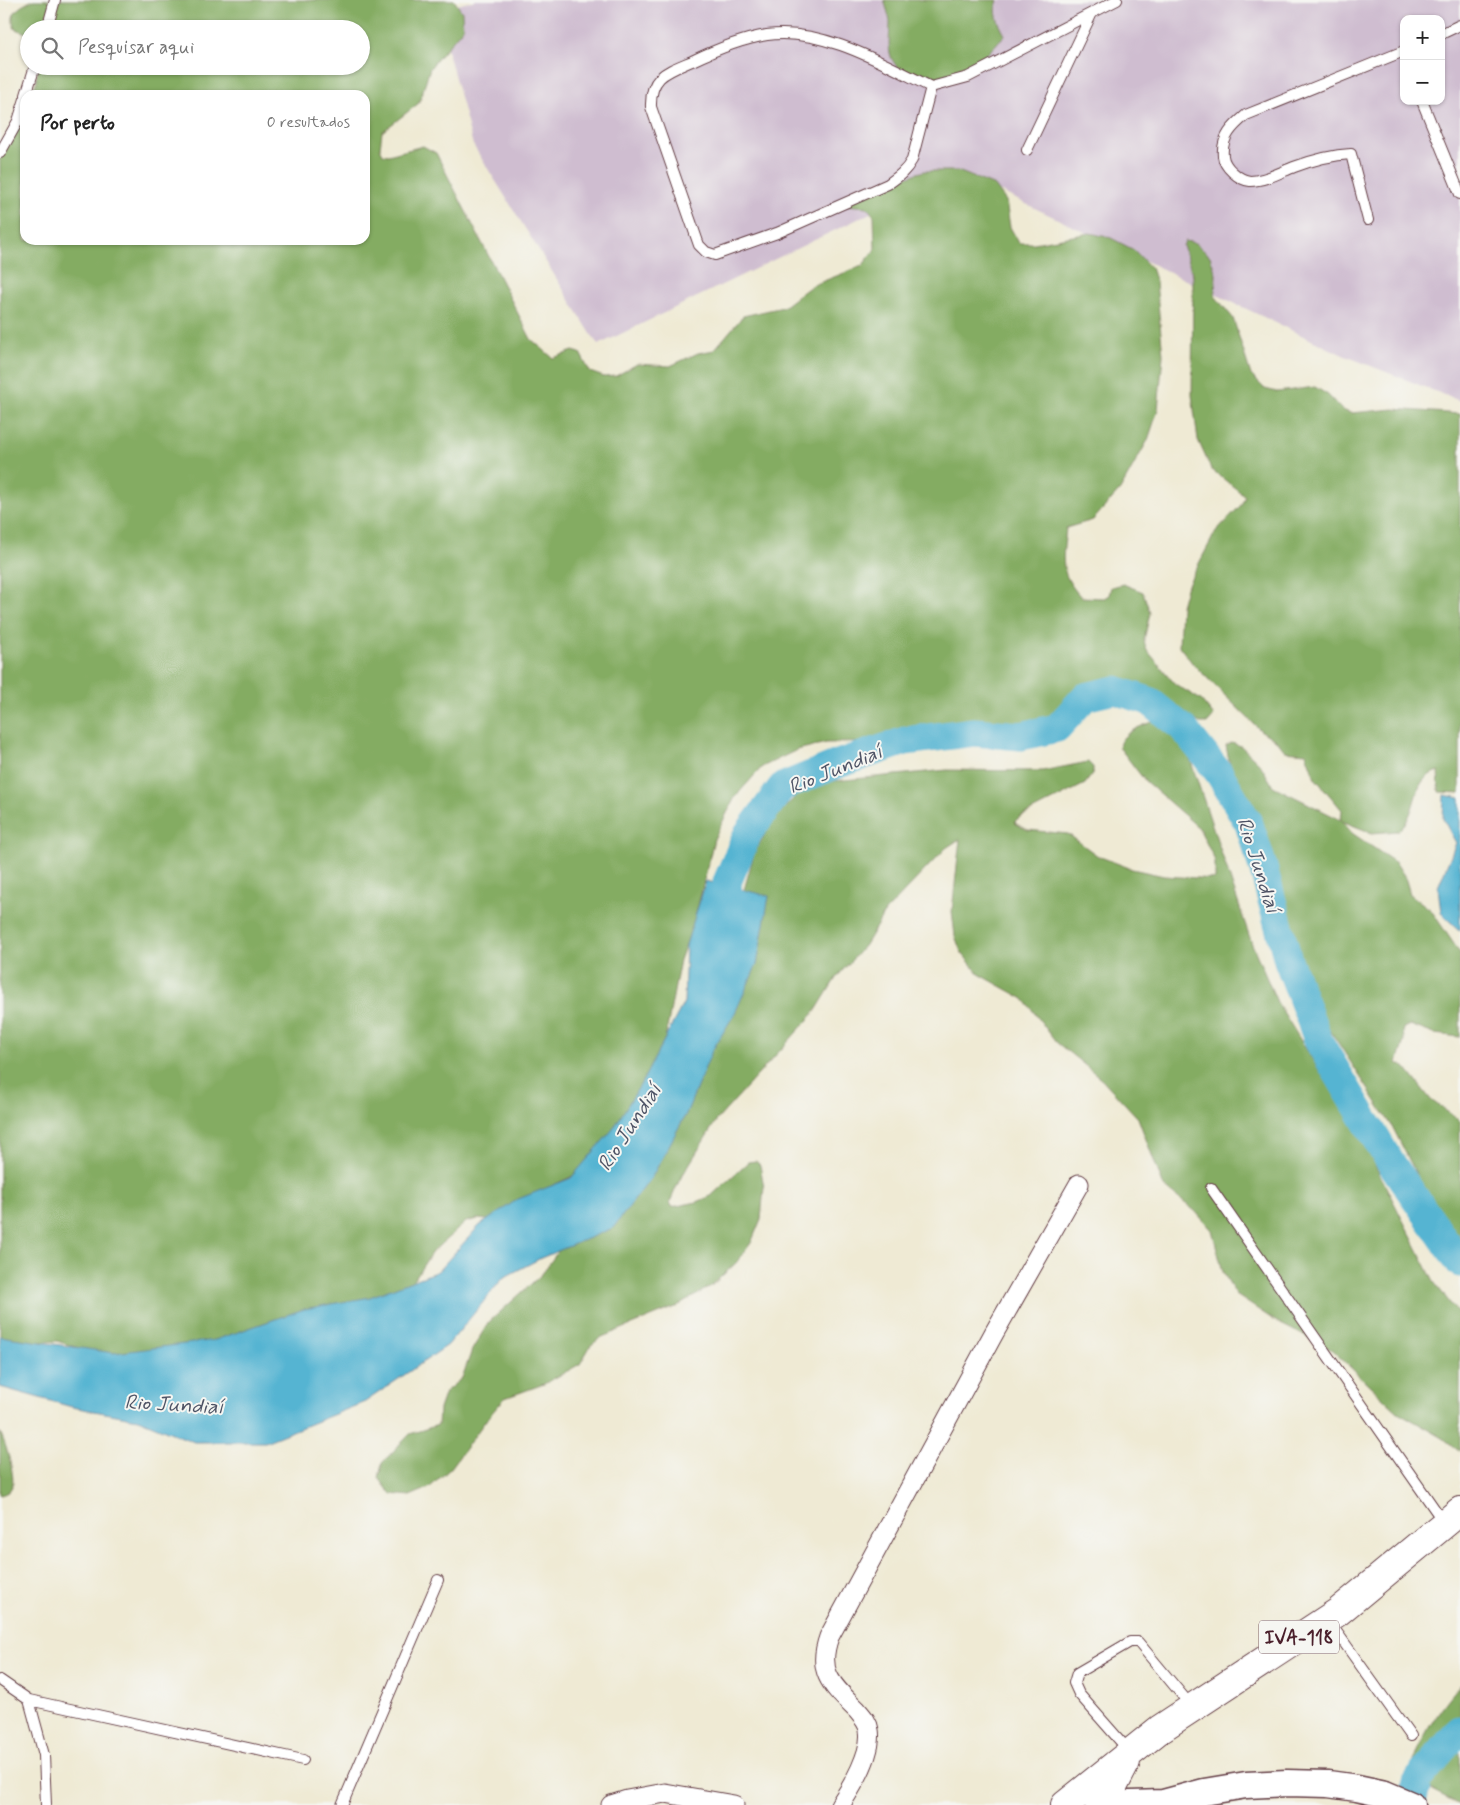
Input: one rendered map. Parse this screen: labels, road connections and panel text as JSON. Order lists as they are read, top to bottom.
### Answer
{
  "streets": {
    "main road": ["IVA-118"]
  },
  "water": ["Rio Jundiaí"],
  "page": {
    "map_buttons": ["+", "−"],
    "search": "Pesquisar aqui",
    "heading": ["Por perto", "0 resultados"]
  }
}
